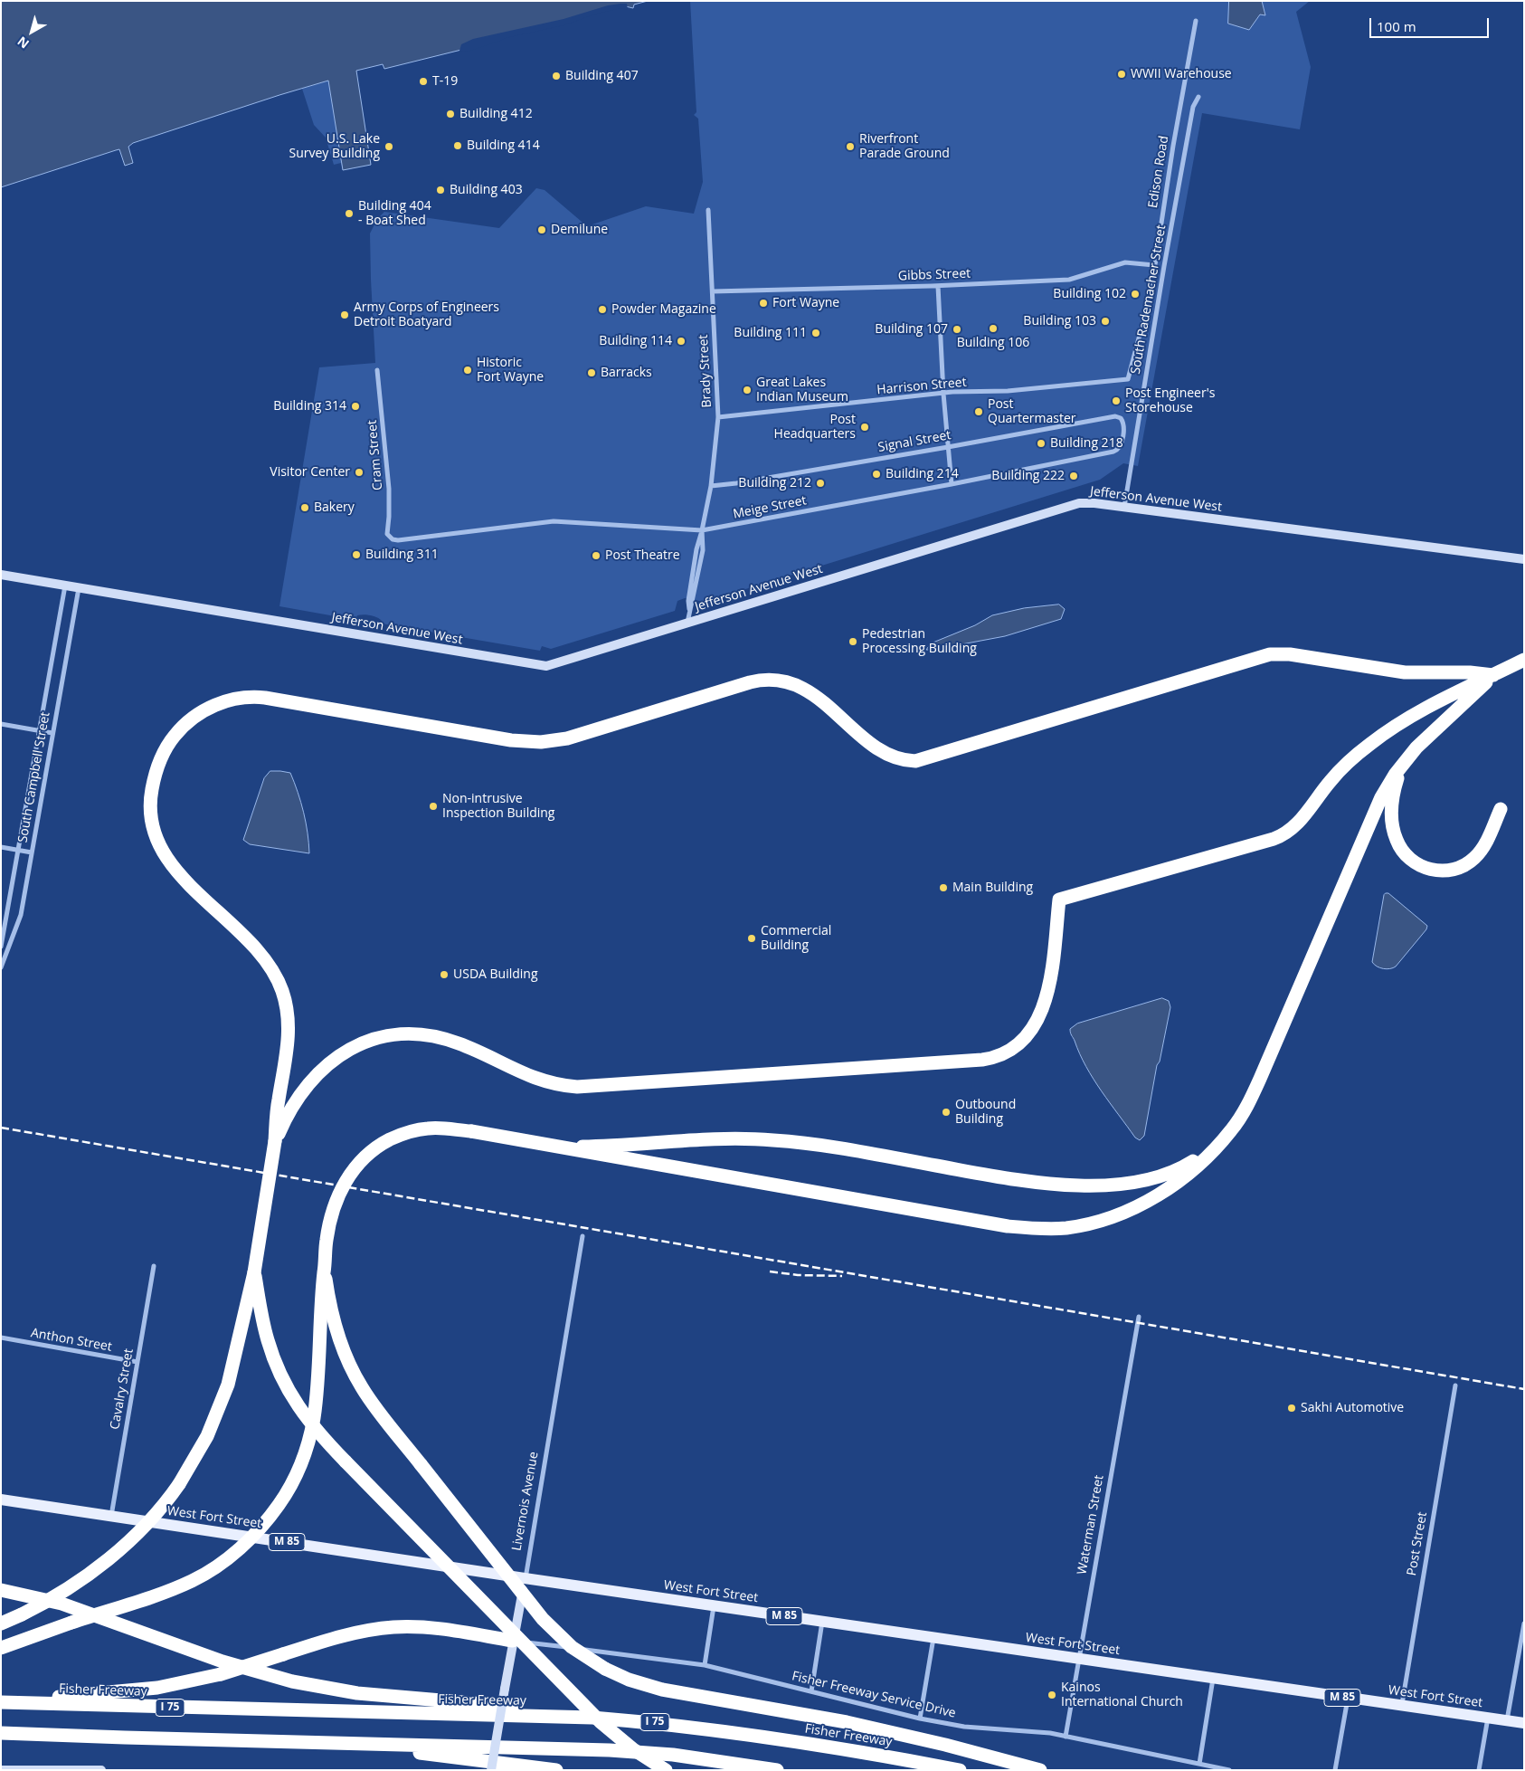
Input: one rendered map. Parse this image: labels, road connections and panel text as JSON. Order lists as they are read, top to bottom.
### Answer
{
  "streets": {
    "highway": ["Fisher Freeway", "I 75"],
    "main road": [
      "Jefferson Avenue West",
      "Livernois Avenue",
      "West Fort Street",
      "M 85"
    ],
    "street": [
      "Edison Road",
      "Gibbs Street",
      "South Rademacher Street",
      "Brady Street",
      "Harrison Street",
      "Signal Street",
      "Cram Street",
      "Meige Street",
      "South Campbell Street",
      "Anthon Street",
      "Cavalry Street",
      "Waterman Street",
      "Post Street",
      "Fisher Freeway Service Drive"
    ]
  },
  "crossings": [
    ["Edison Road", "Gibbs Street"],
    ["Edison Road", "Harrison Street"],
    ["Gibbs Street", "Brady Street"],
    ["South Rademacher Street", "Jefferson Avenue West"],
    ["Brady Street", "Harrison Street"],
    ["Brady Street", "Signal Street"],
    ["Brady Street", "Jefferson Avenue West"],
    ["Brady Street", "Meige Street"],
    ["Signal Street", "Meige Street"],
    ["Cram Street", "Meige Street"],
    ["Jefferson Avenue West", "South Campbell Street"],
    ["Anthon Street", "Cavalry Street"],
    ["Cavalry Street", "West Fort Street"],
    ["Livernois Avenue", "West Fort Street"],
    ["Livernois Avenue", "Fisher Freeway Service Drive"],
    ["West Fort Street", "Waterman Street"],
    ["West Fort Street", "Post Street"],
    ["Waterman Street", "Fisher Freeway Service Drive"]
  ],
  "places": [
    "WWII Warehouse",
    "Building 407",
    "T-19",
    "Building 412",
    "Building 414",
    "U.S. Lake Survey Building",
    "Riverfront Parade Ground",
    "Building 403",
    "Building 404 - Boat Shed",
    "Demilune",
    "Building 102",
    "Fort Wayne",
    "Powder Magazine",
    "Army Corps of Engineers Detroit Boatyard",
    "Building 103",
    "Building 106",
    "Building 107",
    "Building 111",
    "Building 114",
    "Historic Fort Wayne",
    "Barracks",
    "Great Lakes Indian Museum",
    "Post Engineer's Storehouse",
    "Building 314",
    "Post Quartermaster",
    "Post Headquarters",
    "Building 218",
    "Visitor Center",
    "Building 214",
    "Building 222",
    "Building 212",
    "Bakery",
    "Building 311",
    "Post Theatre",
    "Pedestrian Processing Building",
    "Non-intrusive Inspection Building",
    "Main Building",
    "Commercial Building",
    "USDA Building",
    "Outbound Building",
    "Sakhi Automotive",
    "Kainos International Church"
  ],
  "scale_bar": "100 m",
  "north": "bottom left"
}
